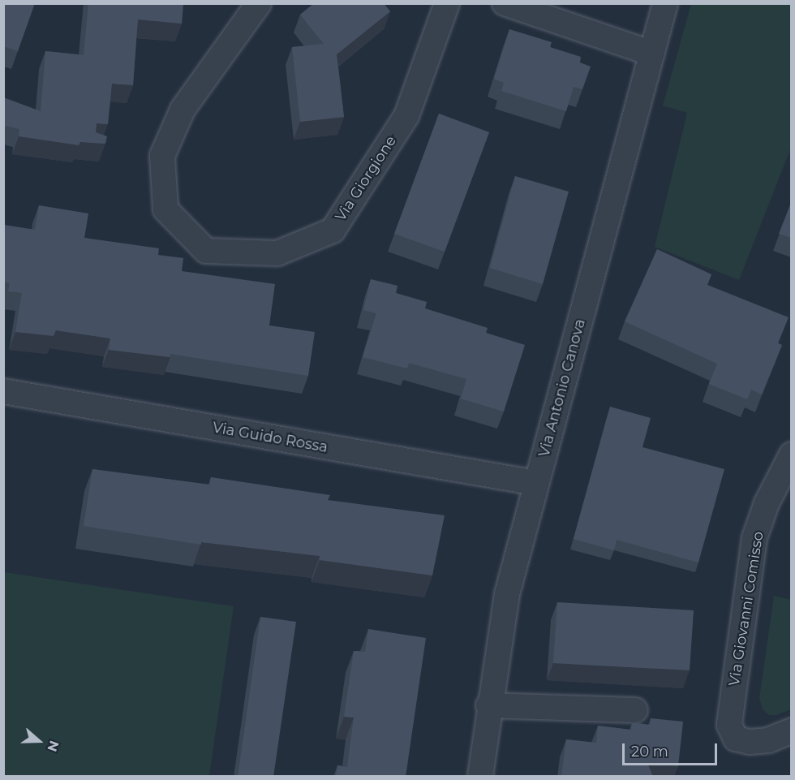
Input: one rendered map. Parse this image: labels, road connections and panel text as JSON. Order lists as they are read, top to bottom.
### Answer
{
  "streets": {
    "street": [
      "Via Giorgione",
      "Via Antonio Canova",
      "Via Guido Rossa",
      "Via Giovanni Comisso"
    ]
  },
  "crossings": [
    ["Via Antonio Canova", "Via Guido Rossa"]
  ],
  "scale_bar": "20 m",
  "north": "right"
}
